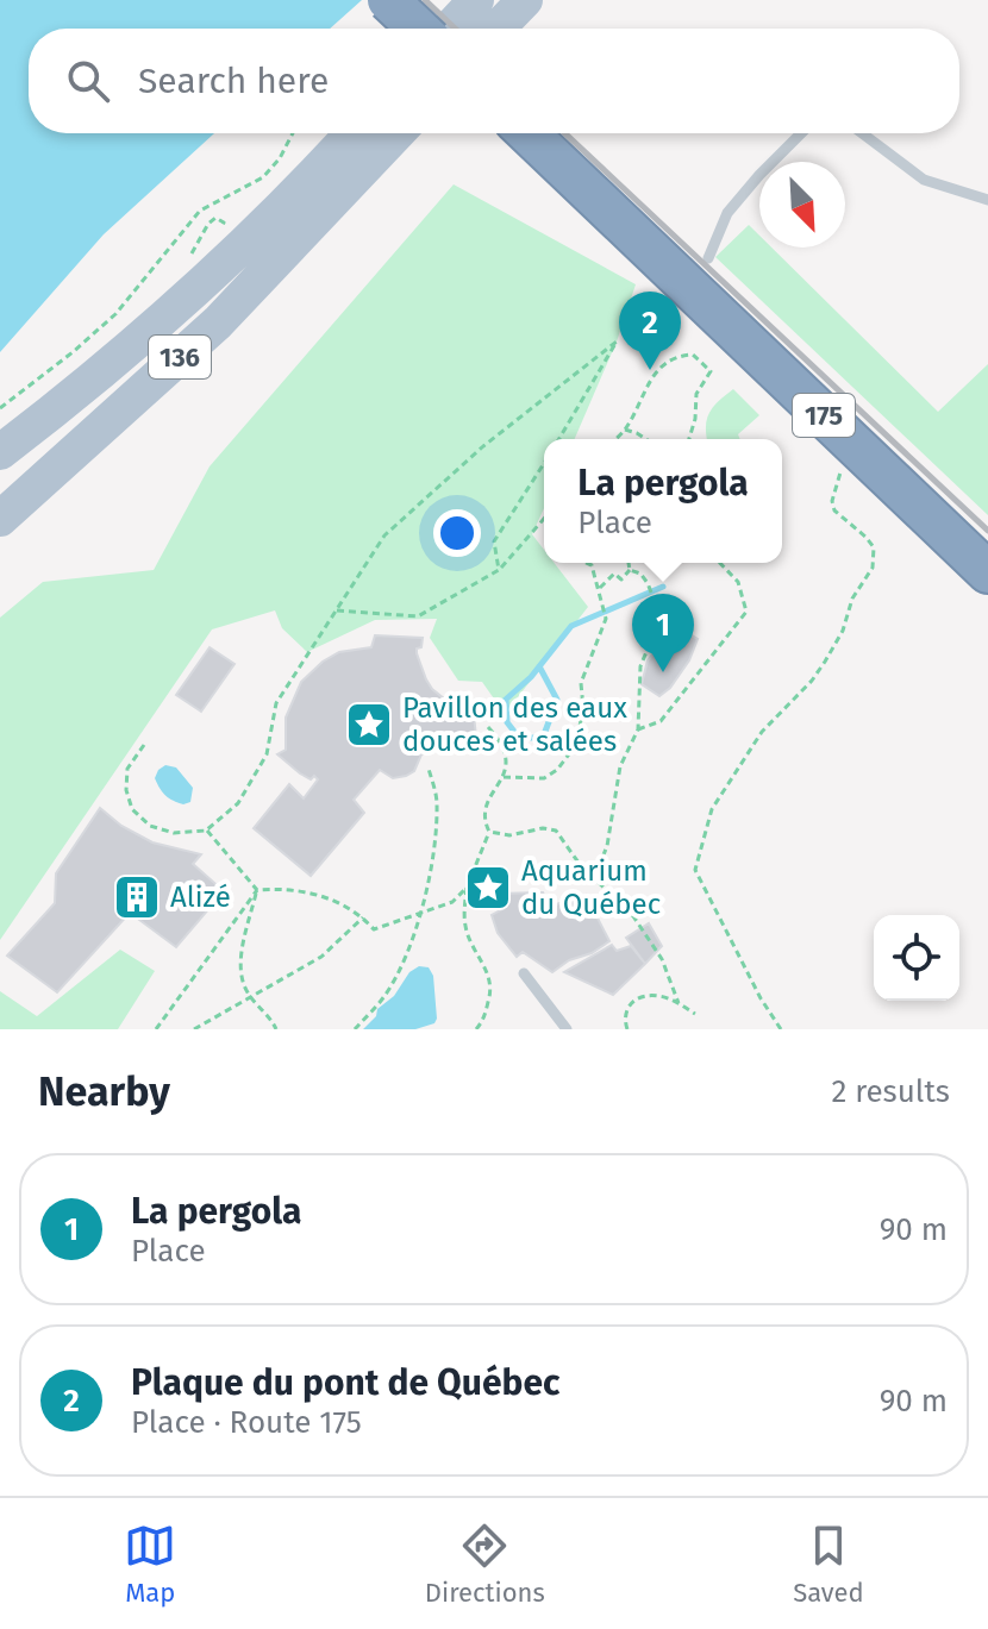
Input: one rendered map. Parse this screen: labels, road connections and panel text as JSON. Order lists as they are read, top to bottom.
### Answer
{
  "streets": {
    "highway": ["175"],
    "main road": ["136"]
  },
  "places": {
    "place": ["Pavillon des eaux douces et salées", "Aquarium du Québec"],
    "building": ["Alizé"]
  },
  "north": "bottom right",
  "page": {
    "search": "Search here",
    "pins": ["2", "1"],
    "popup": ["La pergola", "Place"],
    "heading": ["Nearby", "2 results"],
    "list": [
      {
        "mark": "1",
        "name": "La pergola",
        "note": "Place",
        "value": "90 m"
      },
      {
        "mark": "2",
        "name": "Plaque du pont de Québec",
        "note": "Place · Route 175",
        "value": "90 m"
      }
    ],
    "nav": ["Map", "Directions", "Saved"]
  }
}
